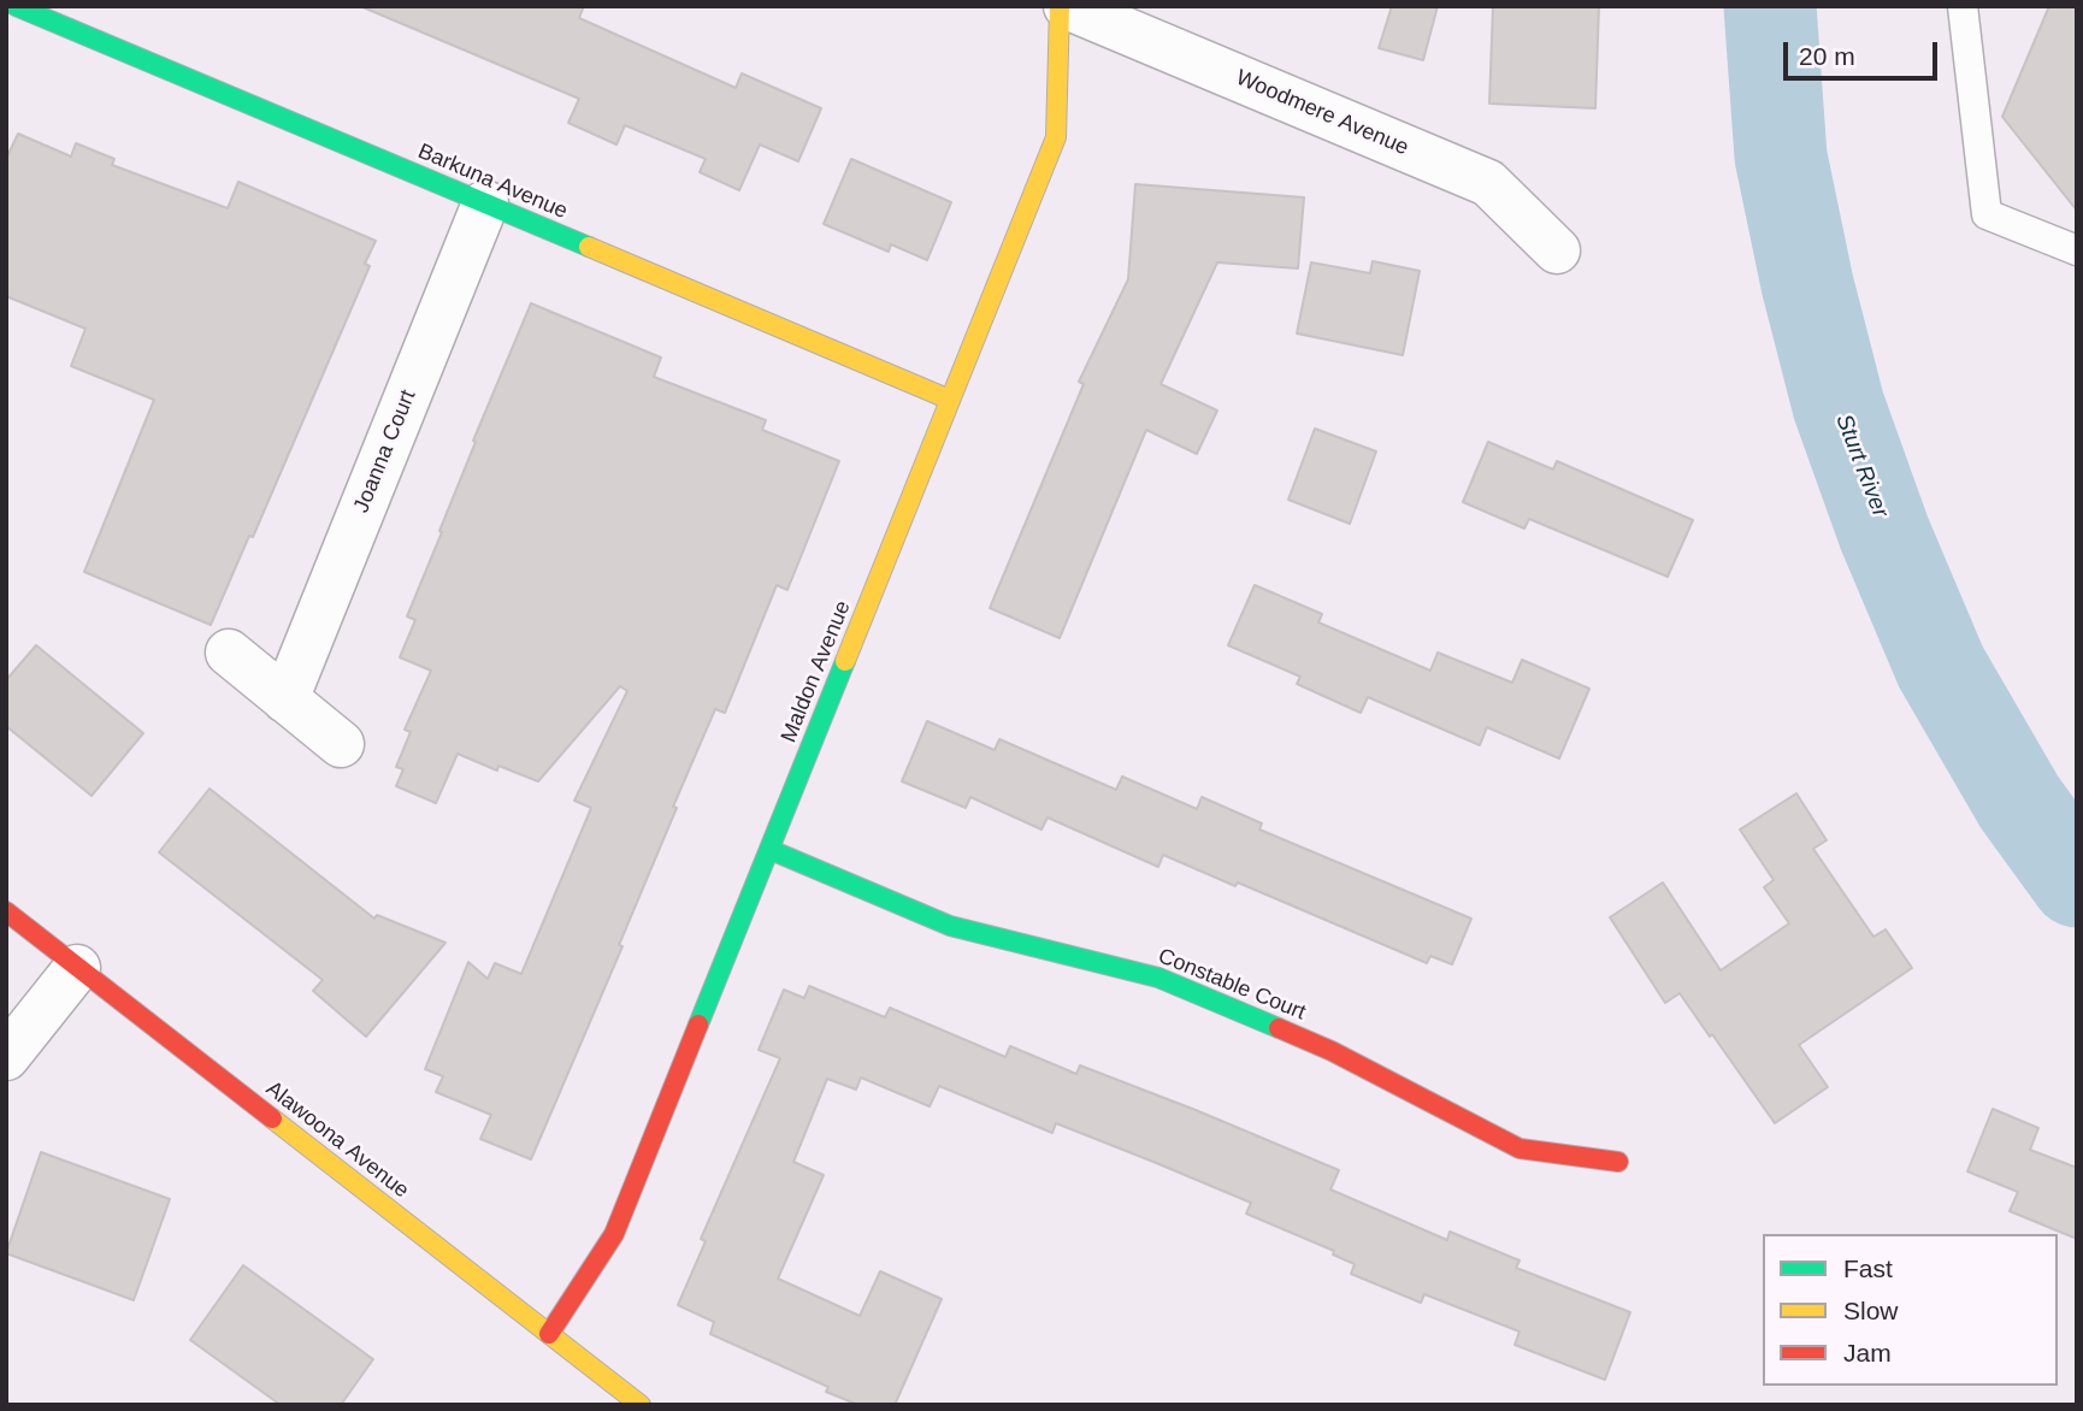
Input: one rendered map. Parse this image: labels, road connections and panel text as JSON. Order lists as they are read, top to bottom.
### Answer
{
  "streets": {
    "street": [
      "Woodmere Avenue",
      "Barkuna Avenue",
      "Joanna Court",
      "Maldon Avenue",
      "Constable Court",
      "Alawoona Avenue"
    ]
  },
  "crossings": [
    ["Barkuna Avenue", "Joanna Court"],
    ["Barkuna Avenue", "Maldon Avenue"],
    ["Maldon Avenue", "Constable Court"],
    ["Maldon Avenue", "Alawoona Avenue"]
  ],
  "water": ["Sturt River"],
  "legend": ["Fast", "Slow", "Jam"],
  "scale_bar": "20 m"
}
